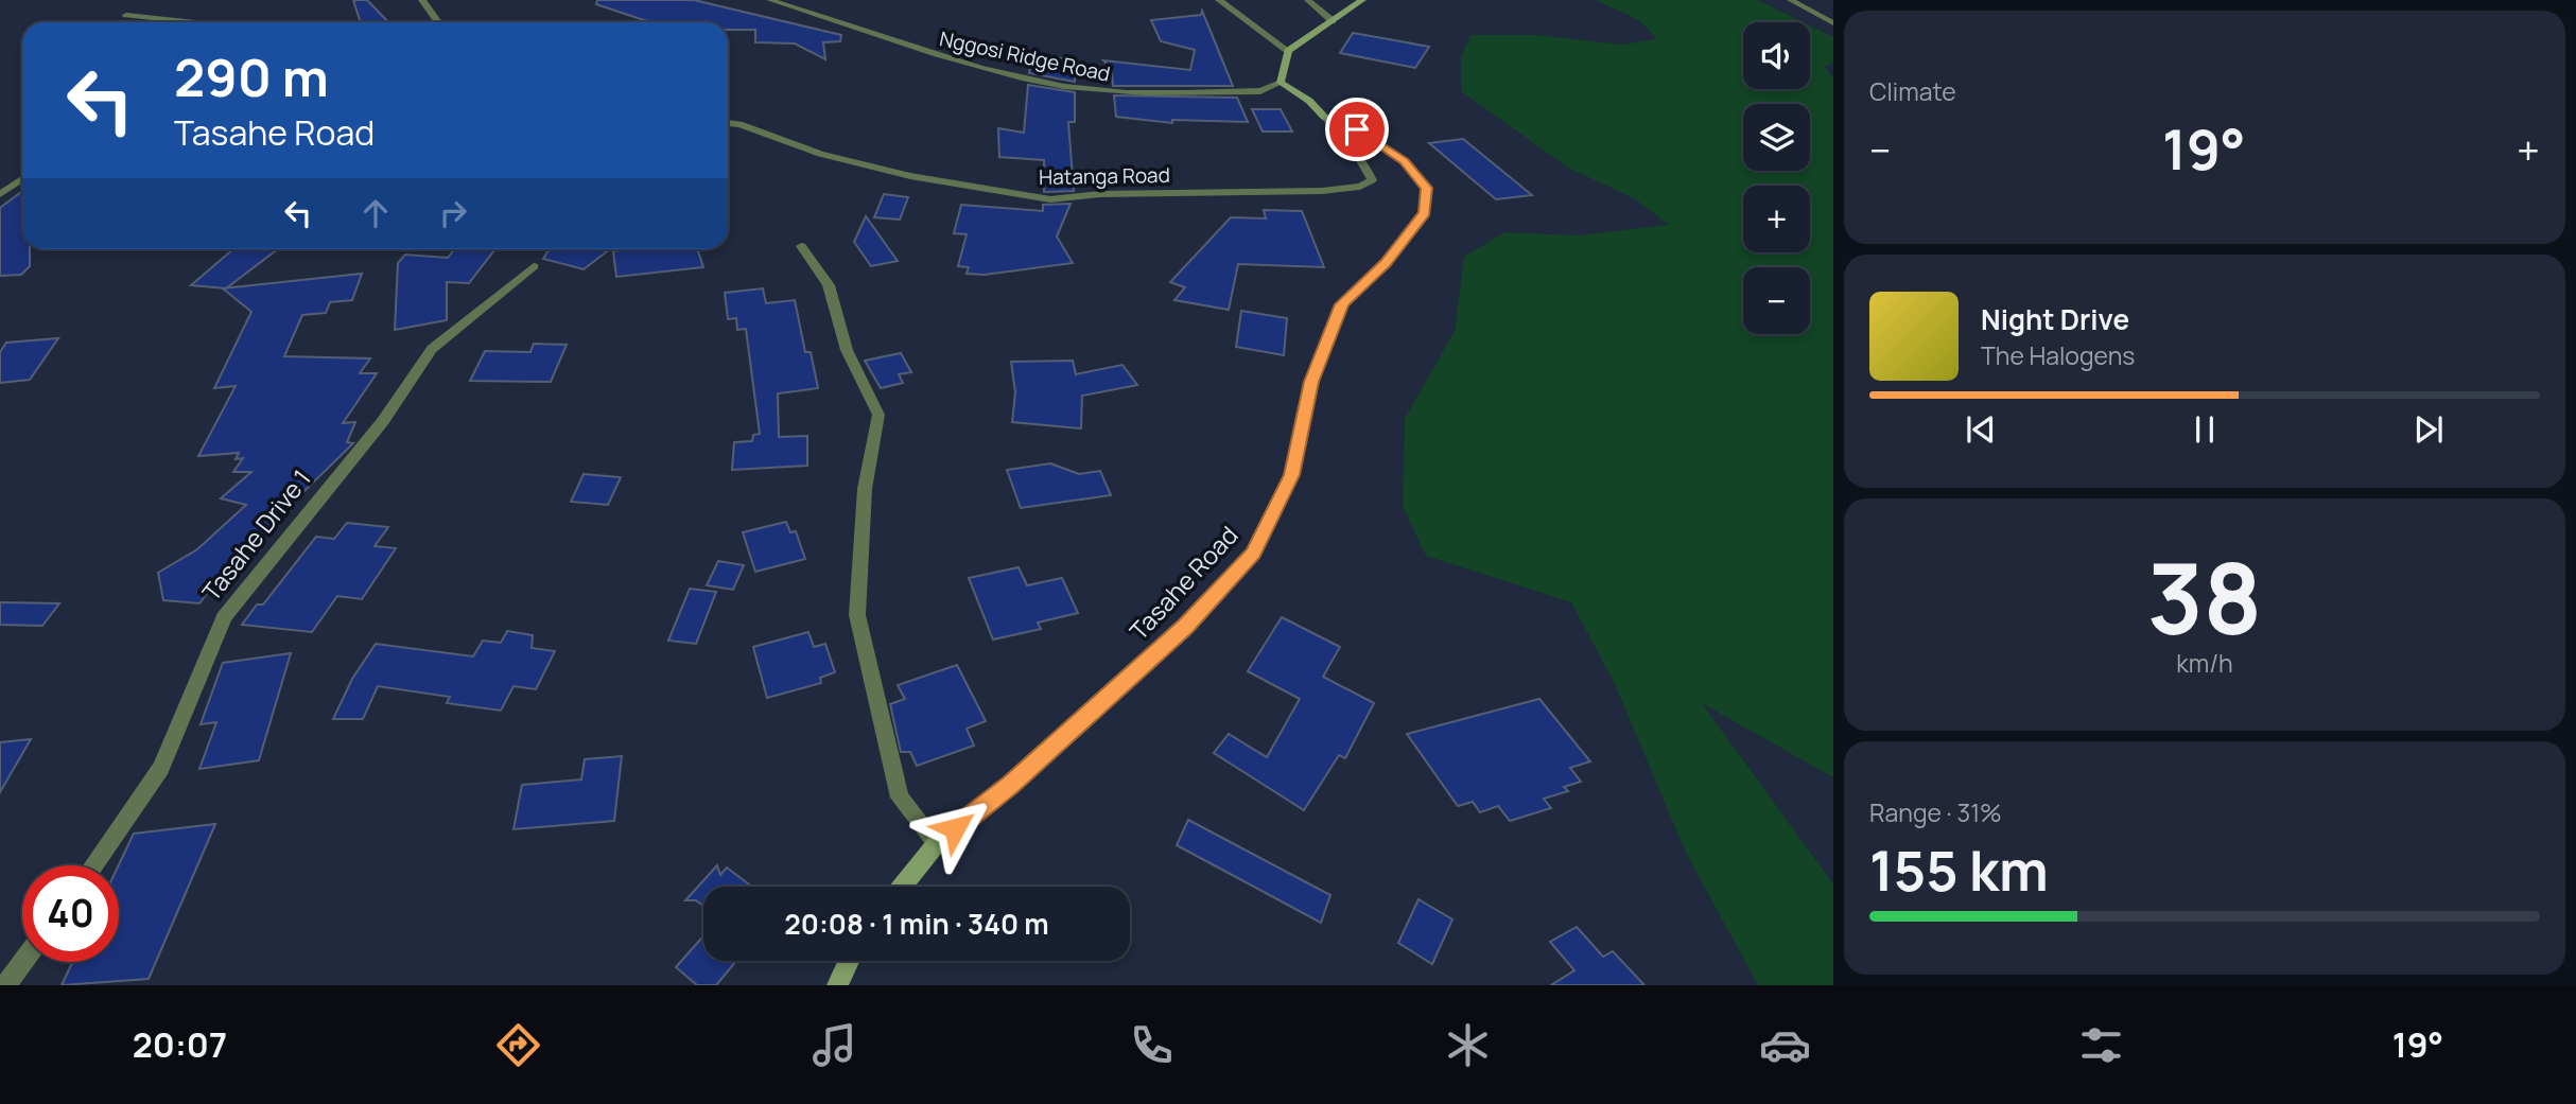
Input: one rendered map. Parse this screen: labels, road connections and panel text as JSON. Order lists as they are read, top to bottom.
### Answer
{
  "streets": {
    "street": [
      "Nggosi Ridge Road",
      "Hatanga Road",
      "Tasahe Drive 1",
      "Tasahe Road"
    ]
  },
  "crossings": [
    ["Nggosi Ridge Road", "Tasahe Road"],
    ["Hatanga Road", "Tasahe Road"]
  ],
  "page": {
    "tile": [
      "Climate",
      ["38", "km/h"],
      ["Range · 31%", "155 km"]
    ],
    "map_buttons": ["+", "−"],
    "turn": ["290 m", "Tasahe Road"],
    "heat": ["−", "19°", "+"],
    "song": ["Night Drive", "The Halogens"],
    "limit": "40",
    "trip": "20:08 · 1 min · 340 m",
    "tabs": ["20:07", "19°"]
  }
}
